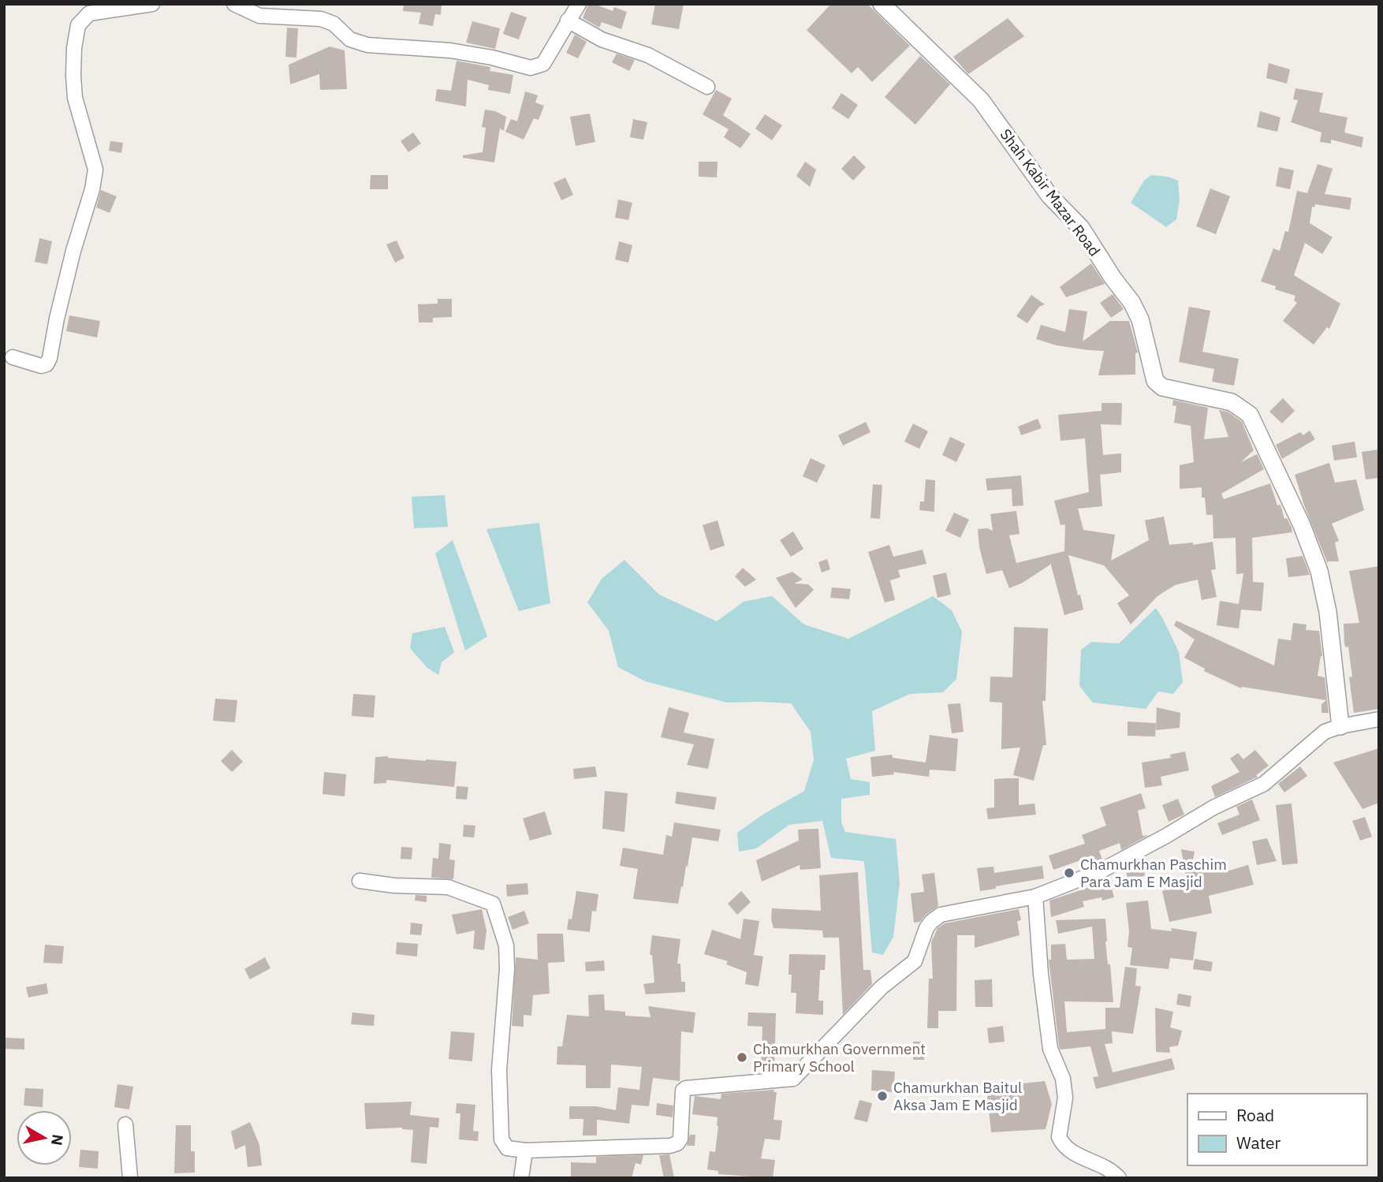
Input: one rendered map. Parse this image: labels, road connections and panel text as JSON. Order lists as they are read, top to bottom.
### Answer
{
  "streets": {
    "street": ["Shah Kabir Mazar Road"]
  },
  "places": ["Chamurkhan Paschim Para Jam E Masjid", "Chamurkhan Government Primary School", "Chamurkhan Baitul Aksa Jam E Masjid"],
  "legend": ["Road", "Water"],
  "north": "right"
}
